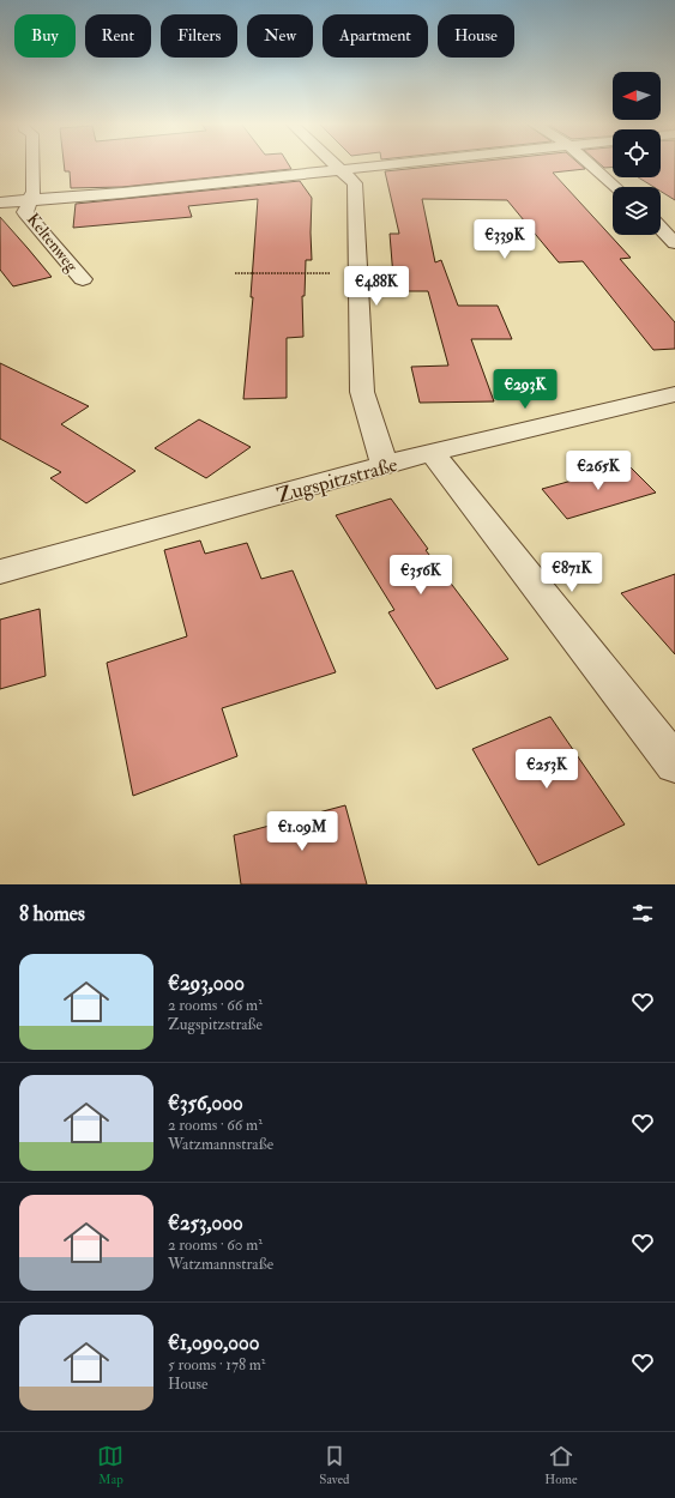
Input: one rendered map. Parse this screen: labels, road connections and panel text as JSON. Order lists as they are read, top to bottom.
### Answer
{
  "streets": {
    "street": ["Keltenweg", "Zugspitzstraße"]
  },
  "north": "left",
  "page": {
    "chip": [
      "Buy",
      "Rent",
      "Filters",
      "New",
      "Apartment",
      "House"
    ],
    "price": [
      "€339K",
      "€488K",
      "€293K",
      "€265K",
      "€871K",
      "€356K",
      "€253K",
      "€1.09M"
    ],
    "heading": "8 homes",
    "list": [
      {
        "name": "€293,000",
        "note": "2 rooms · 66 m² · Zugspitzstraße"
      },
      {
        "name": "€356,000",
        "note": "2 rooms · 66 m² · Watzmannstraße"
      },
      {
        "name": "€253,000",
        "note": "2 rooms · 60 m² · Watzmannstraße"
      },
      {
        "name": "€1,090,000",
        "note": "5 rooms · 178 m² · House"
      }
    ],
    "tabs": ["Map", "Saved", "Home"]
  }
}
